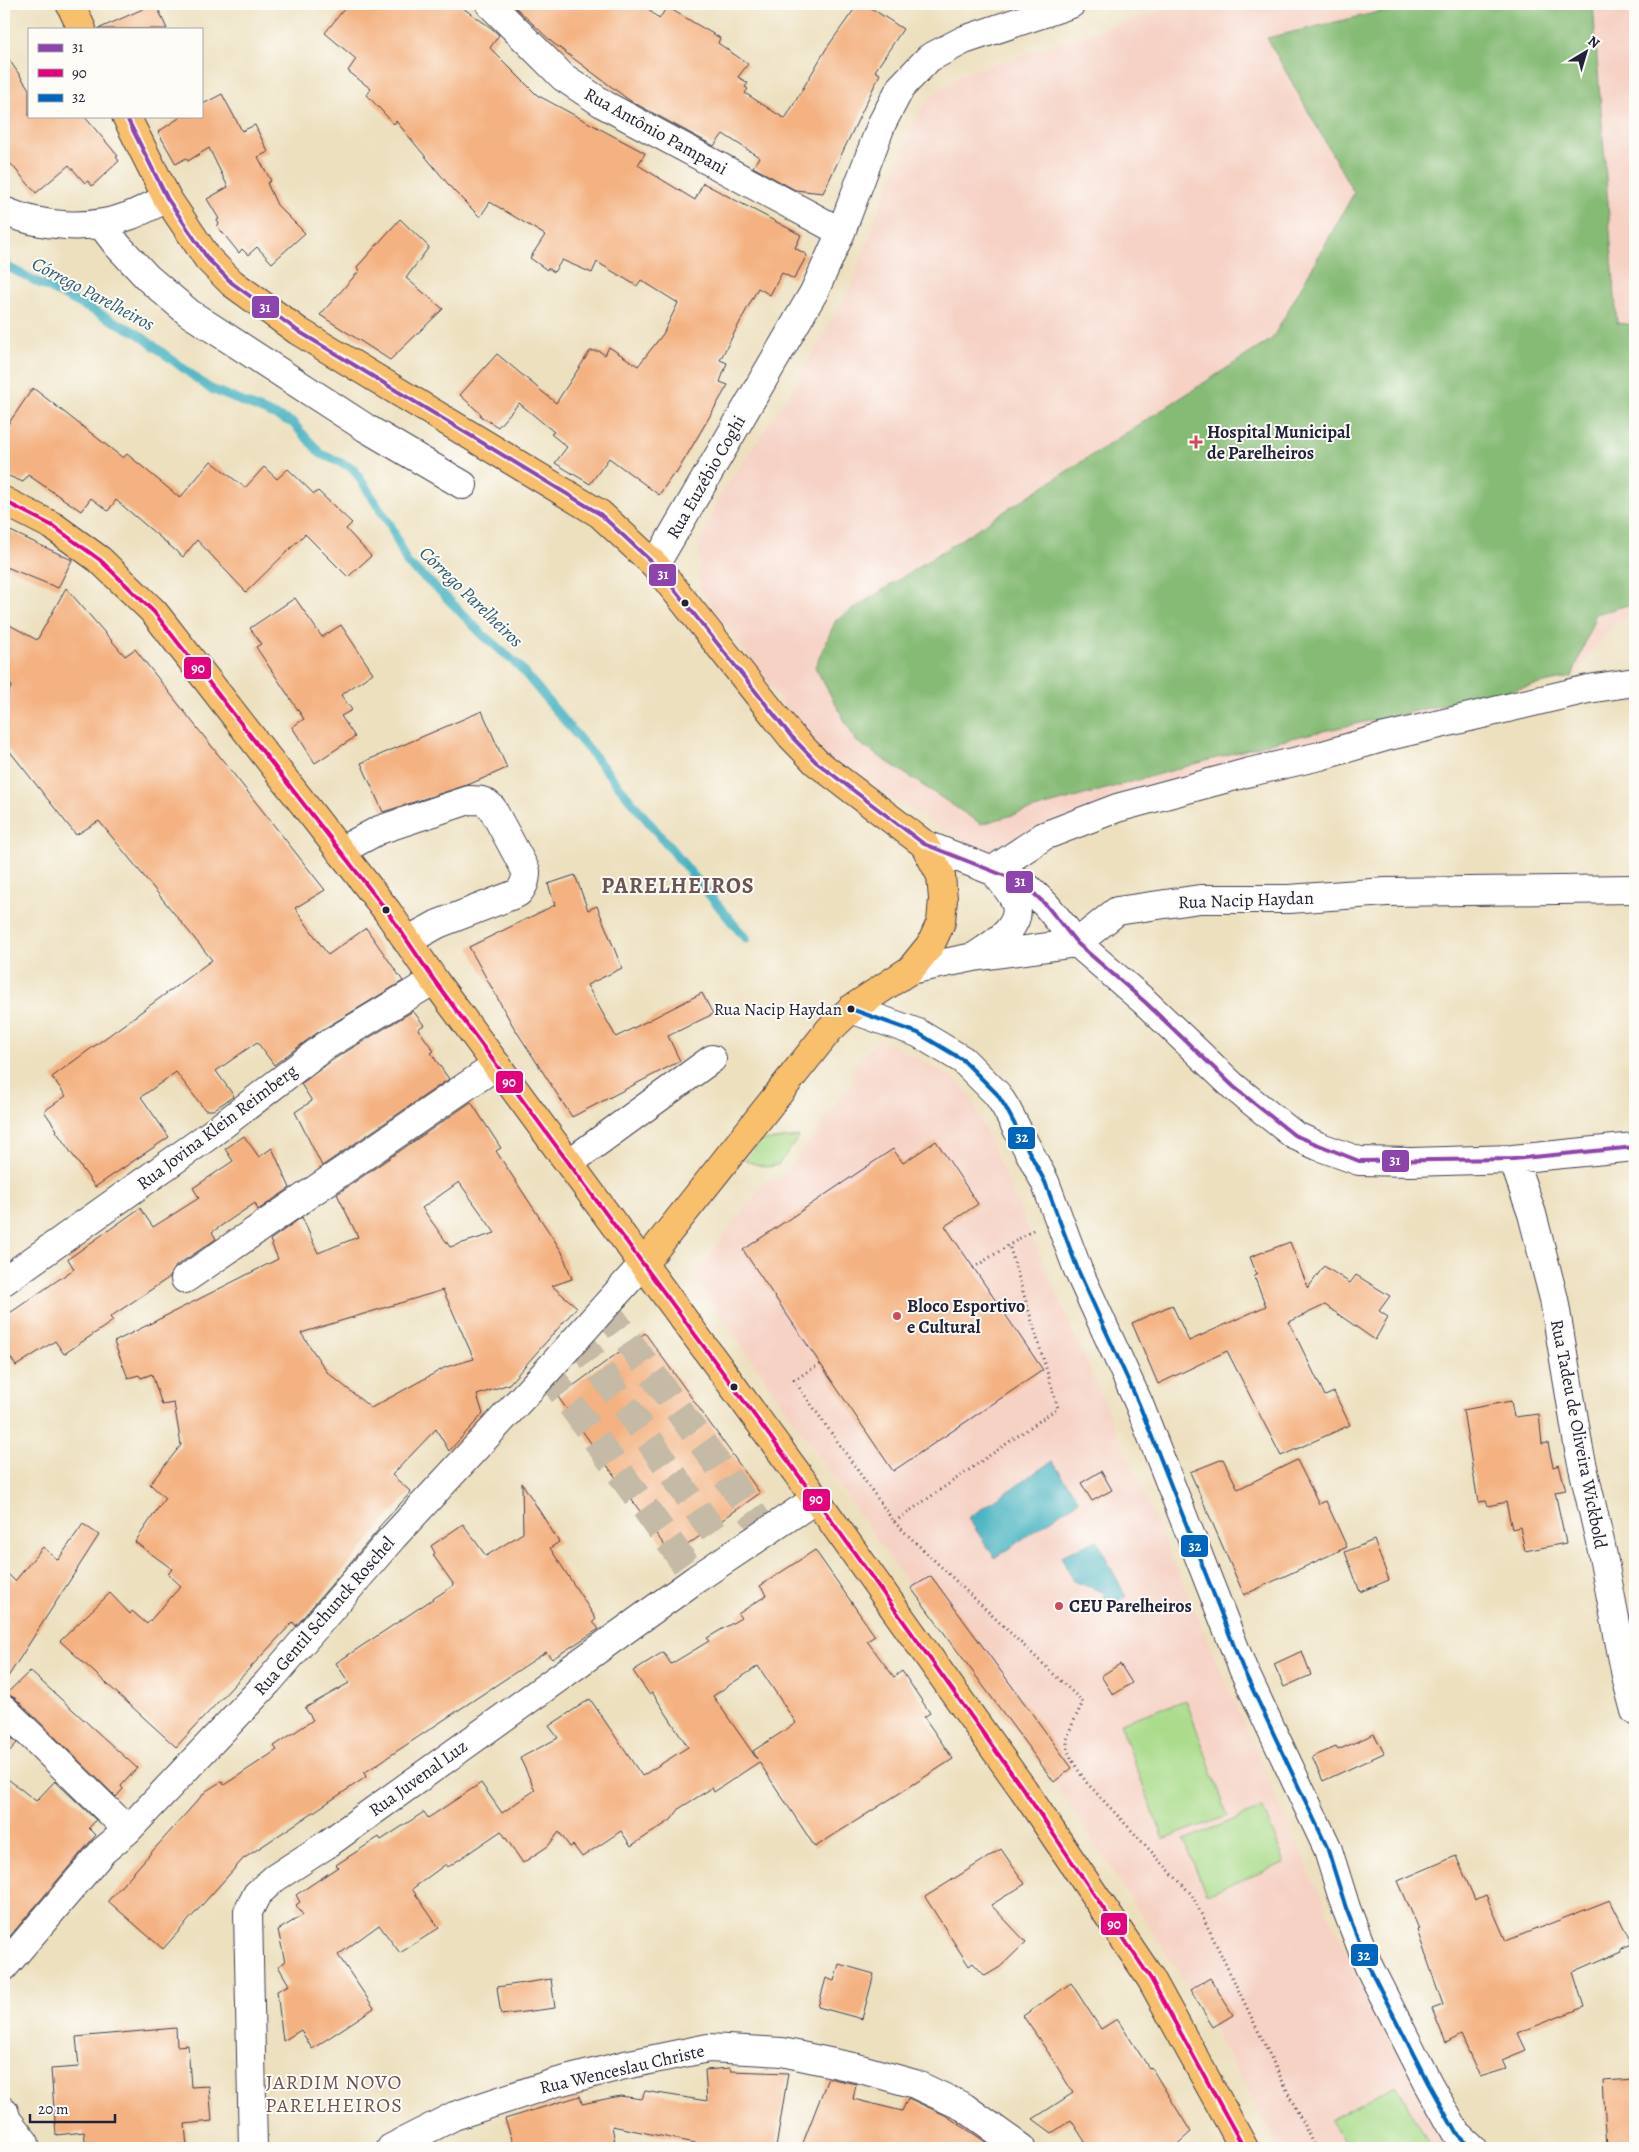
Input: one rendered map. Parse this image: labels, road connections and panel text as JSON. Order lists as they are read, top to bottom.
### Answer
{
  "streets": {
    "street": [
      "Rua Antônio Pampani",
      "Rua Euzébio Coghi",
      "Rua Nacip Haydan",
      "Rua Jovina Klein Reimberg",
      "Rua Tadeu de Oliveira Wickbold",
      "Rua Gentil Schunck Roschel",
      "Rua Juvenal Luz",
      "Rua Wenceslau Christe"
    ]
  },
  "crossings": [
    ["Rua Antônio Pampani", "Rua Euzébio Coghi"]
  ],
  "districts": ["PARELHEIROS", "JARDIM NOVO PARELHEIROS"],
  "water": ["Córrego Parelheiros"],
  "places": {
    "health": ["Hospital Municipal de Parelheiros"],
    "other": ["Rua Nacip Haydan", "Bloco Esportivo e Cultural", "CEU Parelheiros"]
  },
  "lines": ["transit line 31", "transit line 90", "transit line 32"],
  "legend": ["31", "90", "32"],
  "scale_bar": "20 m",
  "north": "top right"
}
